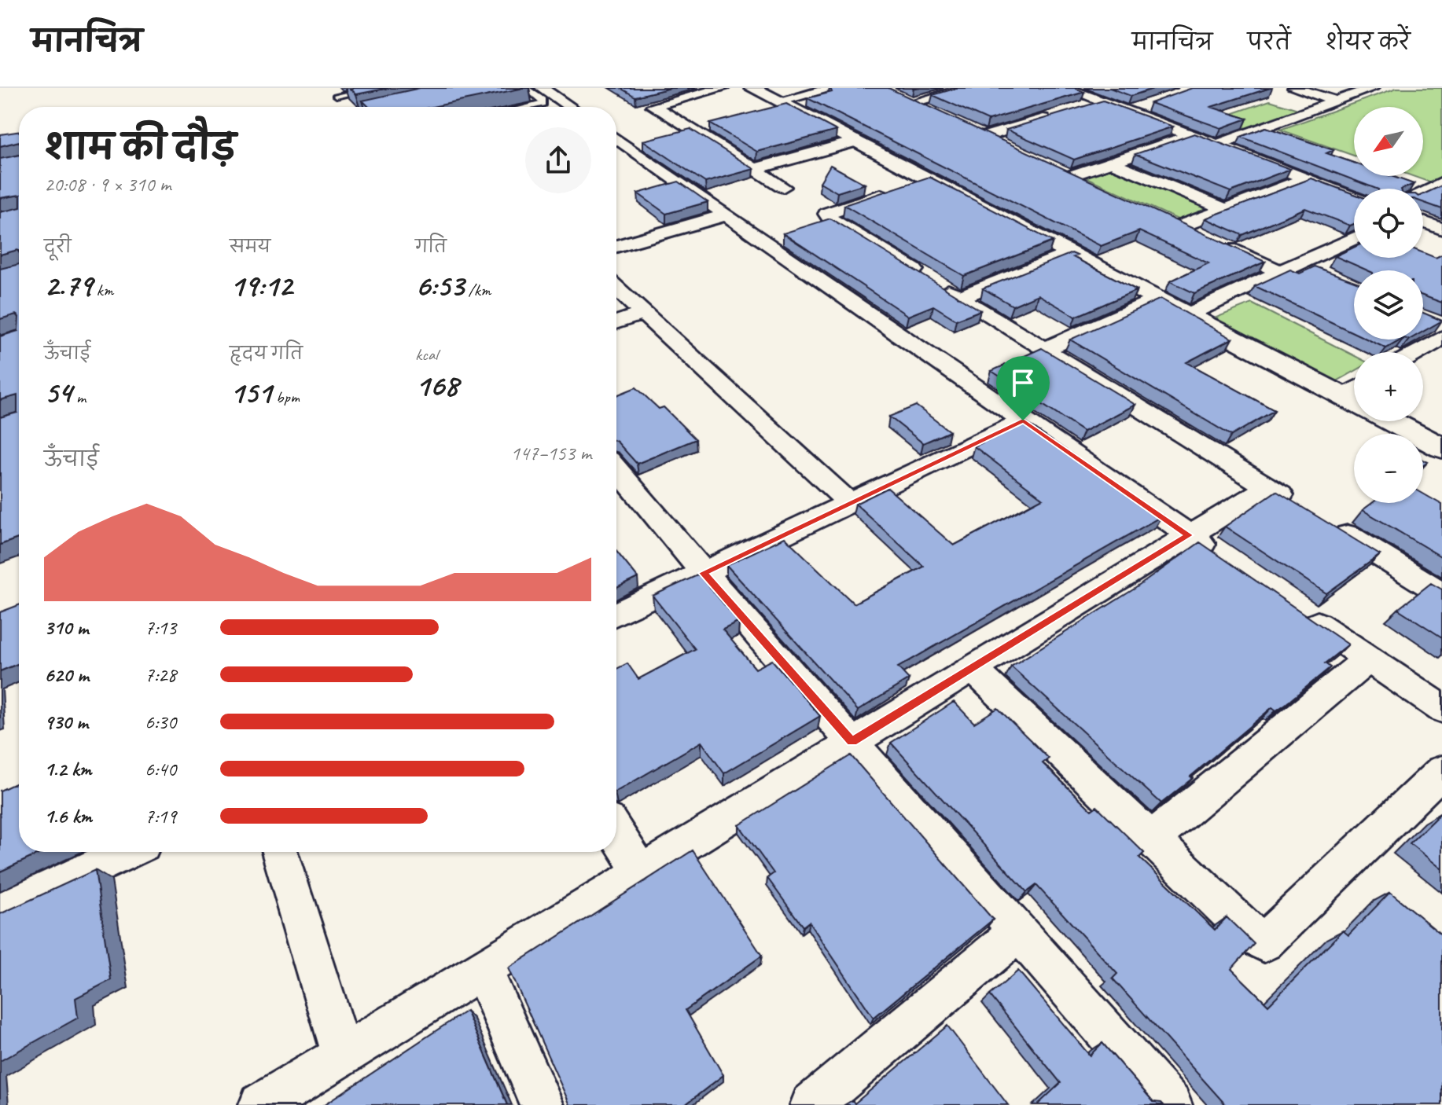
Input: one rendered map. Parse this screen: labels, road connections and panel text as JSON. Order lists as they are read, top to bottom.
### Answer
{
  "north": "bottom left",
  "page": {
    "header": "मानचित्र",
    "nav": ["मानचित्र", "परतें", "शेयर करें"],
    "map_buttons": ["+", "−"],
    "heading": ["शाम की दौड़", "20:08 · 9 × 310 m"],
    "stats": [
      ["दूरी", "2.79 km"],
      ["समय", "19:12"],
      ["गति", "6:53 /km"],
      ["ऊँचाई", "54 m"],
      ["हृदय गति", "151 bpm"],
      ["kcal", "168"]
    ],
    "chart": ["ऊँचाई", "147–153 m"],
    "list": [
      {
        "name": "310 m",
        "note": "7:13"
      },
      {
        "name": "620 m",
        "note": "7:28"
      },
      {
        "name": "930 m",
        "note": "6:30"
      },
      {
        "name": "1.2 km",
        "note": "6:40"
      },
      {
        "name": "1.6 km",
        "note": "7:19"
      }
    ]
  }
}
